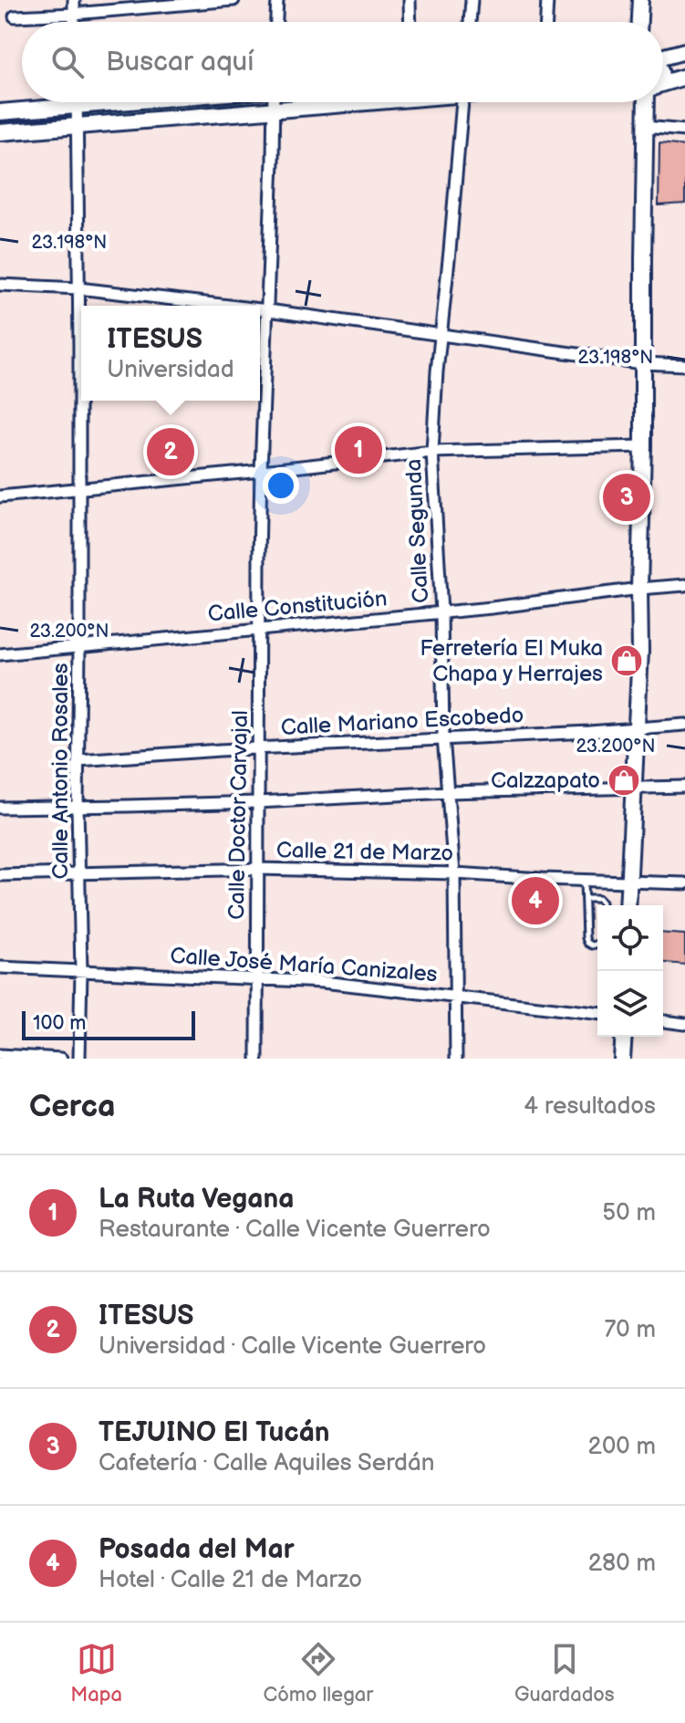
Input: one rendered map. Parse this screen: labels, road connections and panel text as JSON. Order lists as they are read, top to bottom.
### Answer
{
  "streets": {
    "street": [
      "Calle Segunda",
      "Calle Constitución",
      "Calle Mariano Escobedo",
      "Calle Antonio Rosales",
      "Calle Doctor Carvajal",
      "Calle 21 de Marzo",
      "Calle José María Canizales"
    ]
  },
  "crossings": [
    ["Calle Segunda", "Calle Constitución"],
    ["Calle Segunda", "Calle Mariano Escobedo"],
    ["Calle Segunda", "Calle 21 de Marzo"],
    ["Calle Segunda", "Calle José María Canizales"],
    ["Calle Constitución", "Calle Antonio Rosales"],
    ["Calle Constitución", "Calle Doctor Carvajal"],
    ["Calle Mariano Escobedo", "Calle Antonio Rosales"],
    ["Calle Mariano Escobedo", "Calle Doctor Carvajal"],
    ["Calle Antonio Rosales", "Calle 21 de Marzo"],
    ["Calle Antonio Rosales", "Calle José María Canizales"],
    ["Calle Doctor Carvajal", "Calle 21 de Marzo"],
    ["Calle Doctor Carvajal", "Calle José María Canizales"]
  ],
  "places": {
    "shop": ["Ferretería El Muka Chapa y Herrajes", "Calzzapato"]
  },
  "scale_bar": "100 m",
  "page": {
    "search": "Buscar aquí",
    "popup": ["ITESUS", "Universidad"],
    "pins": [
      "1",
      "2",
      "3",
      "4"
    ],
    "scale": "100 m",
    "heading": ["Cerca", "4 resultados"],
    "list": [
      {
        "mark": "1",
        "name": "La Ruta Vegana",
        "note": "Restaurante · Calle Vicente Guerrero",
        "value": "50 m"
      },
      {
        "mark": "2",
        "name": "ITESUS",
        "note": "Universidad · Calle Vicente Guerrero",
        "value": "70 m"
      },
      {
        "mark": "3",
        "name": "TEJUINO El Tucán",
        "note": "Cafetería · Calle Aquiles Serdán",
        "value": "200 m"
      },
      {
        "mark": "4",
        "name": "Posada del Mar",
        "note": "Hotel · Calle 21 de Marzo",
        "value": "280 m"
      }
    ],
    "nav": ["Mapa", "Cómo llegar", "Guardados"]
  },
  "coordinates": ["23.198°N", "23.200°N"]
}
